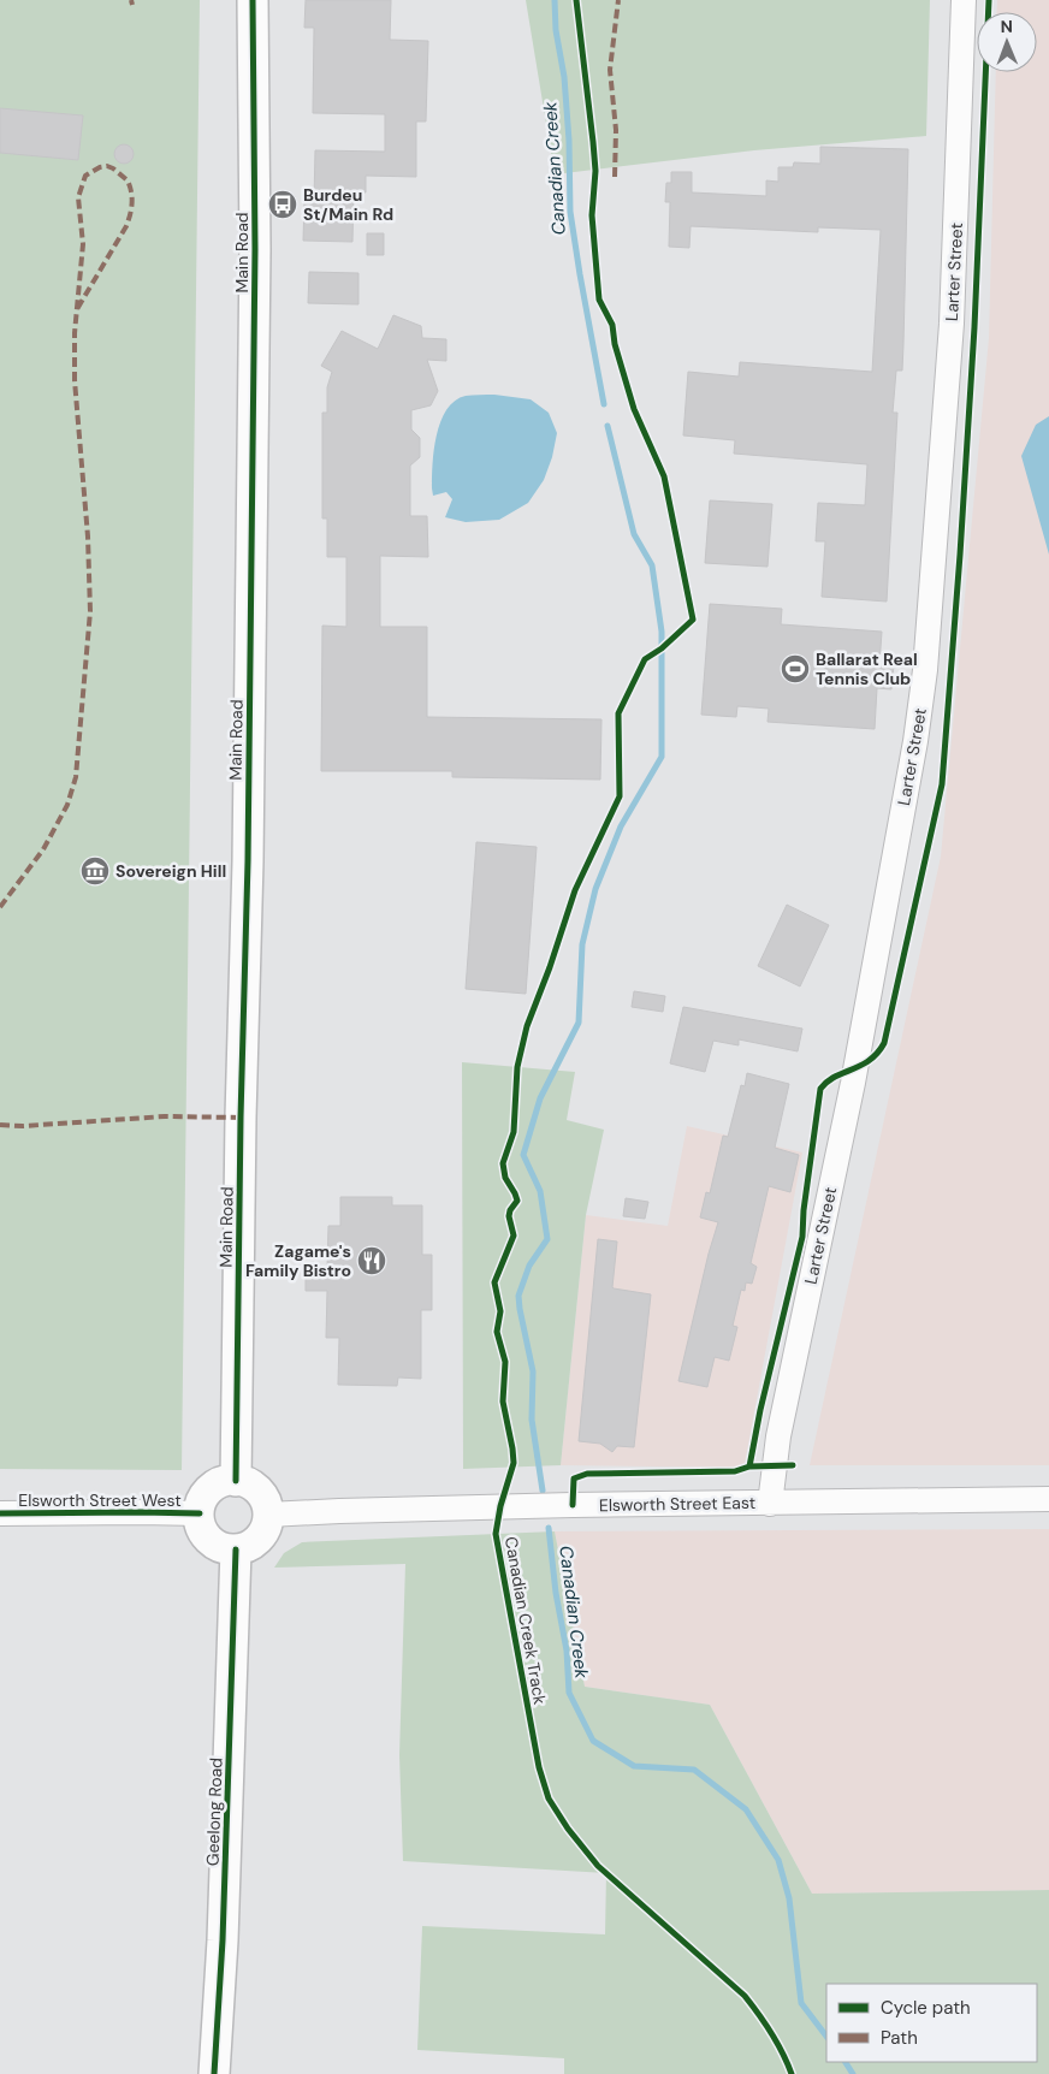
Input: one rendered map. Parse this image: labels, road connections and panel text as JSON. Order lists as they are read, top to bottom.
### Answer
{
  "streets": {
    "main road": ["Main Road", "Geelong Road"],
    "street": ["Larter Street", "Elsworth Street West", "Elsworth Street East"],
    "cycle path": ["Canadian Creek Track"]
  },
  "crossings": [
    ["Main Road", "Elsworth Street West"],
    ["Main Road", "Elsworth Street East"],
    ["Main Road", "Geelong Road"],
    ["Larter Street", "Elsworth Street East"],
    ["Elsworth Street West", "Elsworth Street East"],
    ["Elsworth Street West", "Geelong Road"],
    ["Elsworth Street East", "Geelong Road"]
  ],
  "water": ["Canadian Creek"],
  "places": {
    "bus stop": ["Burdeu St/Main Rd"],
    "sports": ["Ballarat Real Tennis Club"],
    "museum": ["Sovereign Hill"],
    "restaurant": ["Zagame's Family Bistro"]
  },
  "legend": ["Cycle path", "Path"],
  "north": "top"
}
